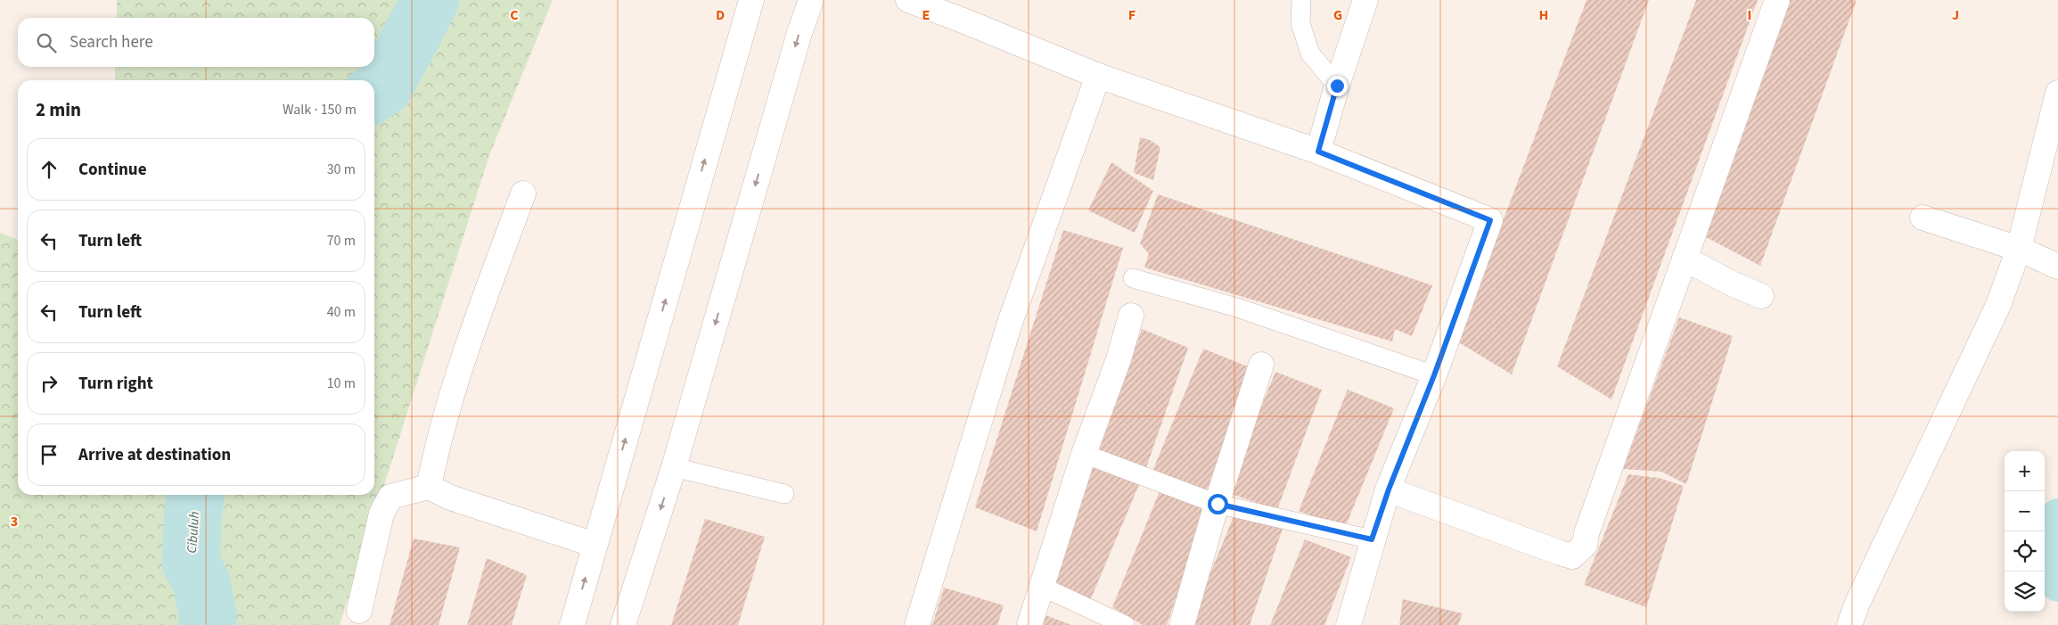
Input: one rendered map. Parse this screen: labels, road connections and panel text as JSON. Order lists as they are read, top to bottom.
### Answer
{
  "water": ["Cibuluh"],
  "page": {
    "search": "Search here",
    "heading": ["2 min", "Walk · 150 m"],
    "list": [
      ["Continue", "30 m"],
      ["Turn left", "70 m"],
      ["Turn left", "40 m"],
      ["Turn right", "10 m"],
      "Arrive at destination"
    ],
    "map_buttons": ["+", "−"]
  },
  "grid": {
    "columns": [
      "C",
      "D",
      "E",
      "F",
      "G",
      "H",
      "I",
      "J"
    ],
    "rows": ["3"]
  }
}
